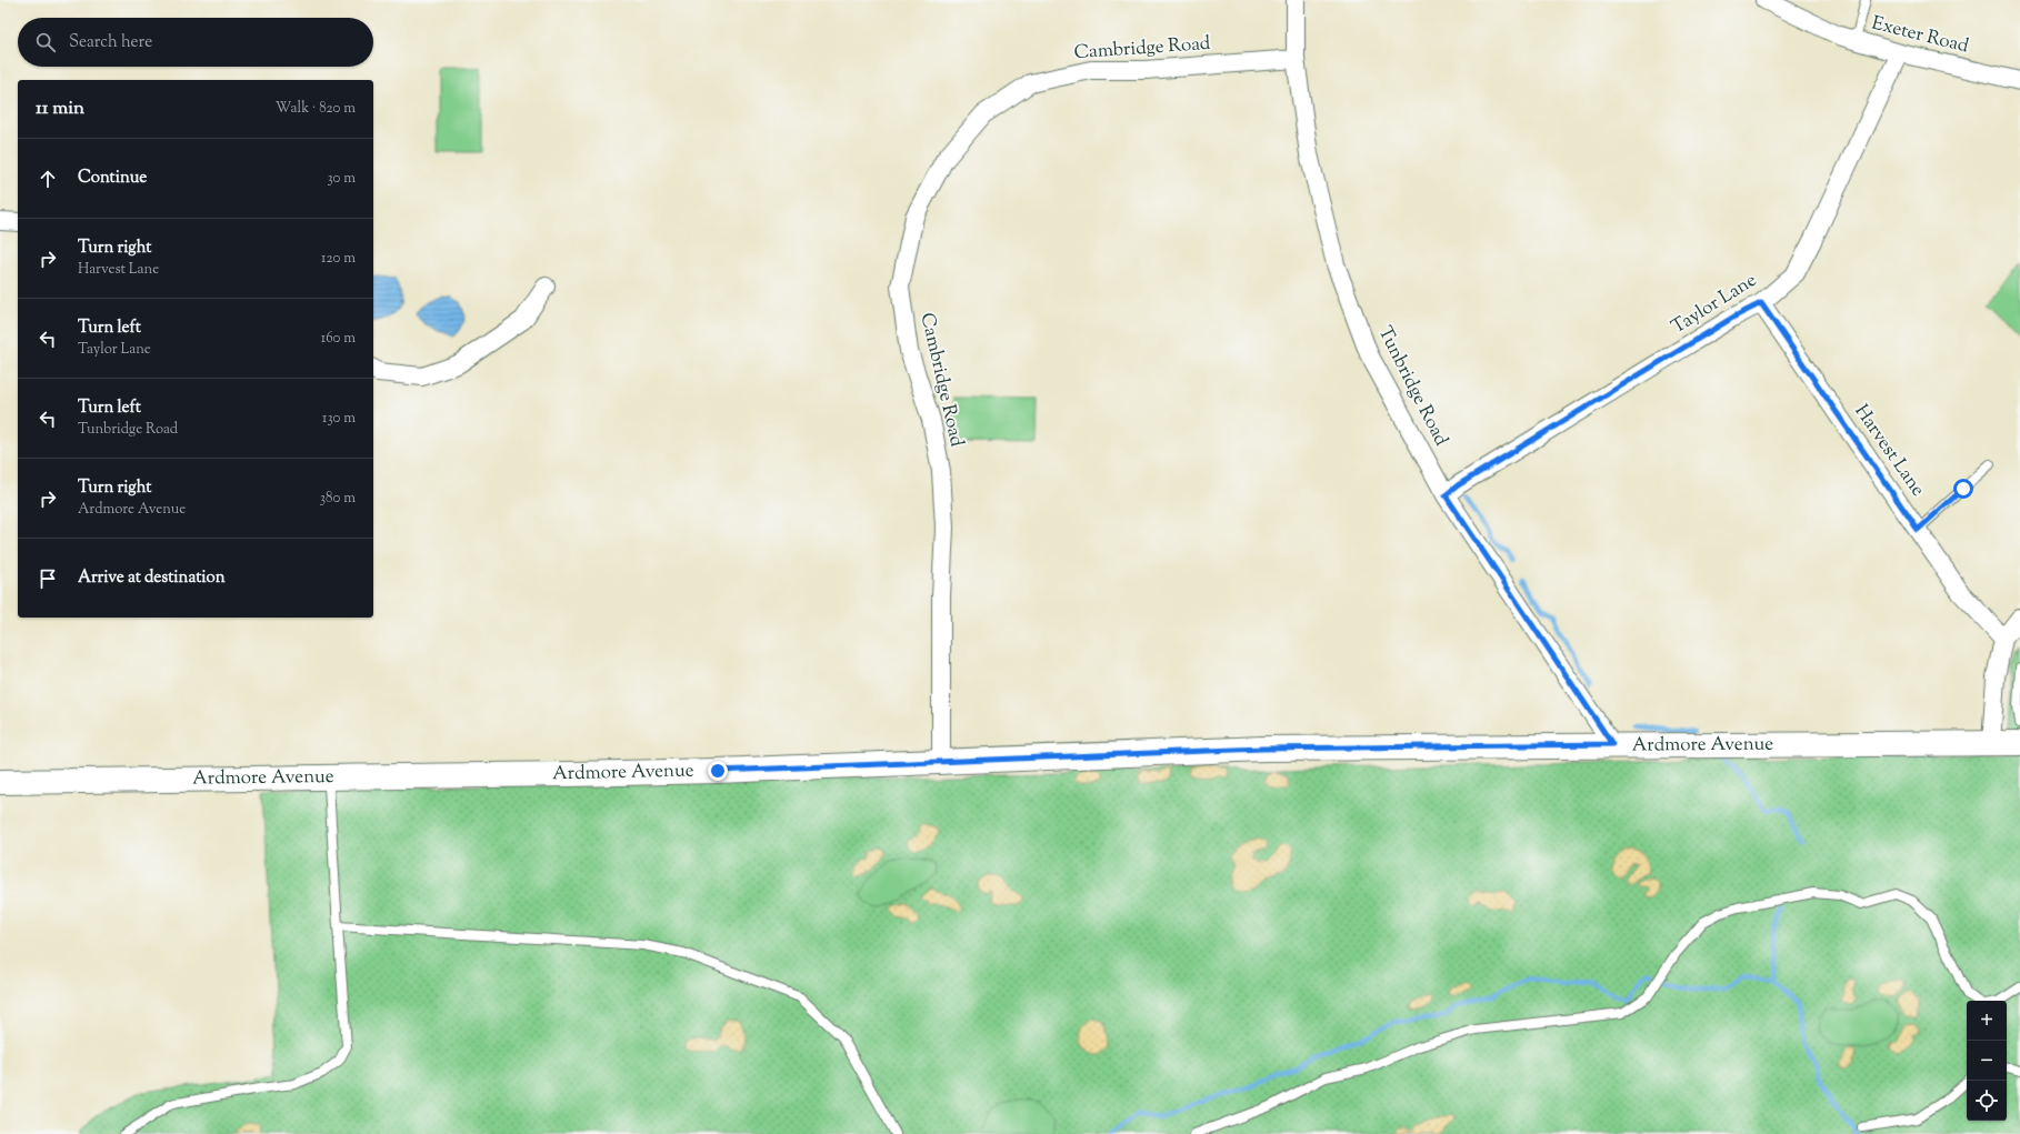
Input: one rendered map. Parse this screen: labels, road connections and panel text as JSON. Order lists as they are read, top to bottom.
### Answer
{
  "streets": {
    "street": [
      "Exeter Road",
      "Cambridge Road",
      "Taylor Lane",
      "Tunbridge Road",
      "Harvest Lane",
      "Ardmore Avenue"
    ]
  },
  "crossings": [
    ["Exeter Road", "Taylor Lane"],
    ["Cambridge Road", "Tunbridge Road"],
    ["Cambridge Road", "Ardmore Avenue"],
    ["Taylor Lane", "Tunbridge Road"],
    ["Taylor Lane", "Harvest Lane"],
    ["Tunbridge Road", "Ardmore Avenue"]
  ],
  "page": {
    "search": "Search here",
    "heading": ["11 min", "Walk · 820 m"],
    "list": [
      ["Continue", "30 m"],
      ["Turn right", "Harvest Lane", "120 m"],
      ["Turn left", "Taylor Lane", "160 m"],
      ["Turn left", "Tunbridge Road", "130 m"],
      ["Turn right", "Ardmore Avenue", "380 m"],
      "Arrive at destination"
    ],
    "map_buttons": ["+", "−"]
  }
}
